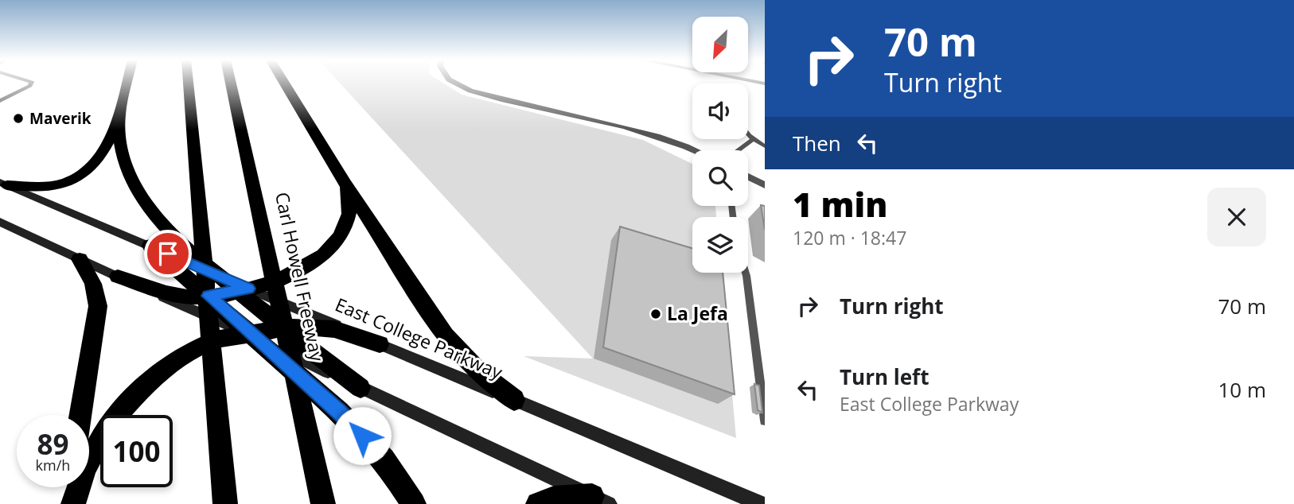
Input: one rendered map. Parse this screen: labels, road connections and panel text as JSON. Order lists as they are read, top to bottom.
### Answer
{
  "streets": {
    "highway": ["Carl Howell Freeway"],
    "main road": ["East College Parkway"]
  },
  "places": ["Maverik", "La Jefa"],
  "north": "bottom left",
  "page": {
    "turn": ["70 m", "Turn right"],
    "then": "Then",
    "heading": ["1 min", "120 m · 18:47"],
    "list": [
      {
        "name": "Turn right",
        "value": "70 m"
      },
      {
        "name": "Turn left",
        "note": "East College Parkway",
        "value": "10 m"
      }
    ],
    "speed": "89 km/h",
    "limit": "100"
  }
}
